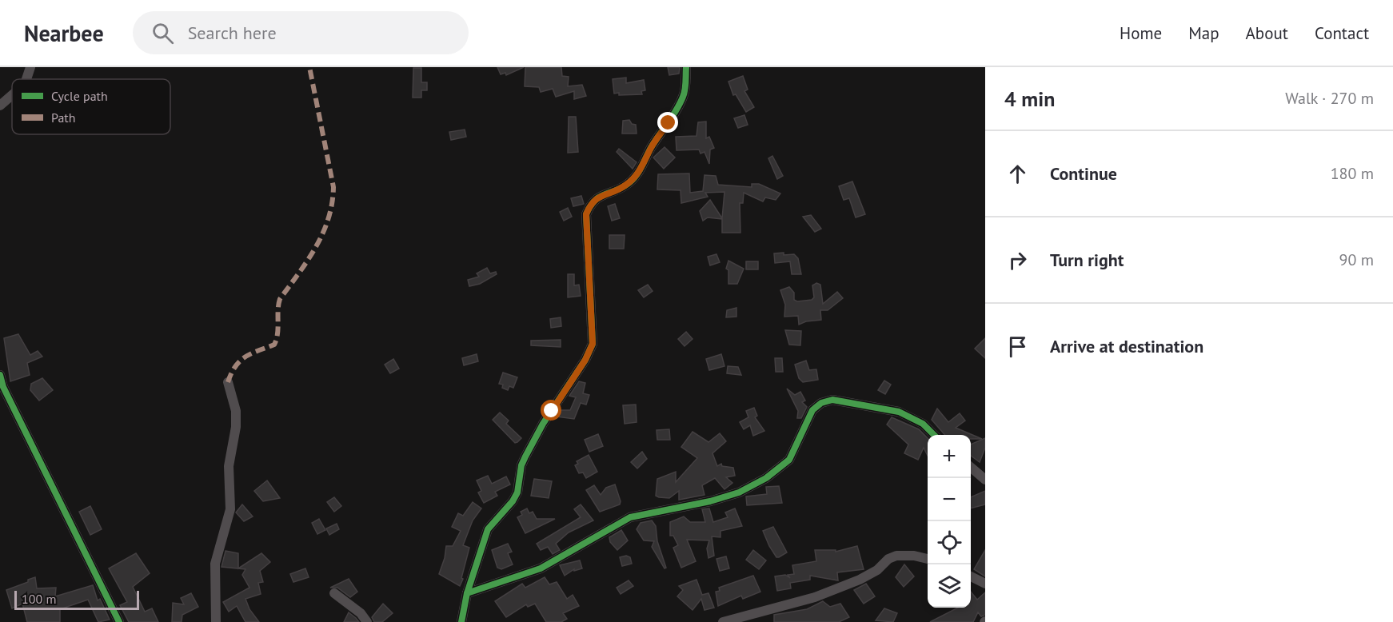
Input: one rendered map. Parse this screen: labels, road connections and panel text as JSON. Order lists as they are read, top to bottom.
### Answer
{
  "legend": ["Cycle path", "Path"],
  "scale_bar": "100 m",
  "page": {
    "header": "Nearbee",
    "search": "Search here",
    "nav": [
      "Home",
      "Map",
      "About",
      "Contact"
    ],
    "heading": ["4 min", "Walk · 270 m"],
    "list": [
      ["Continue", "180 m"],
      ["Turn right", "90 m"],
      "Arrive at destination"
    ],
    "map_buttons": ["+", "−"],
    "scale": "100 m"
  }
}
